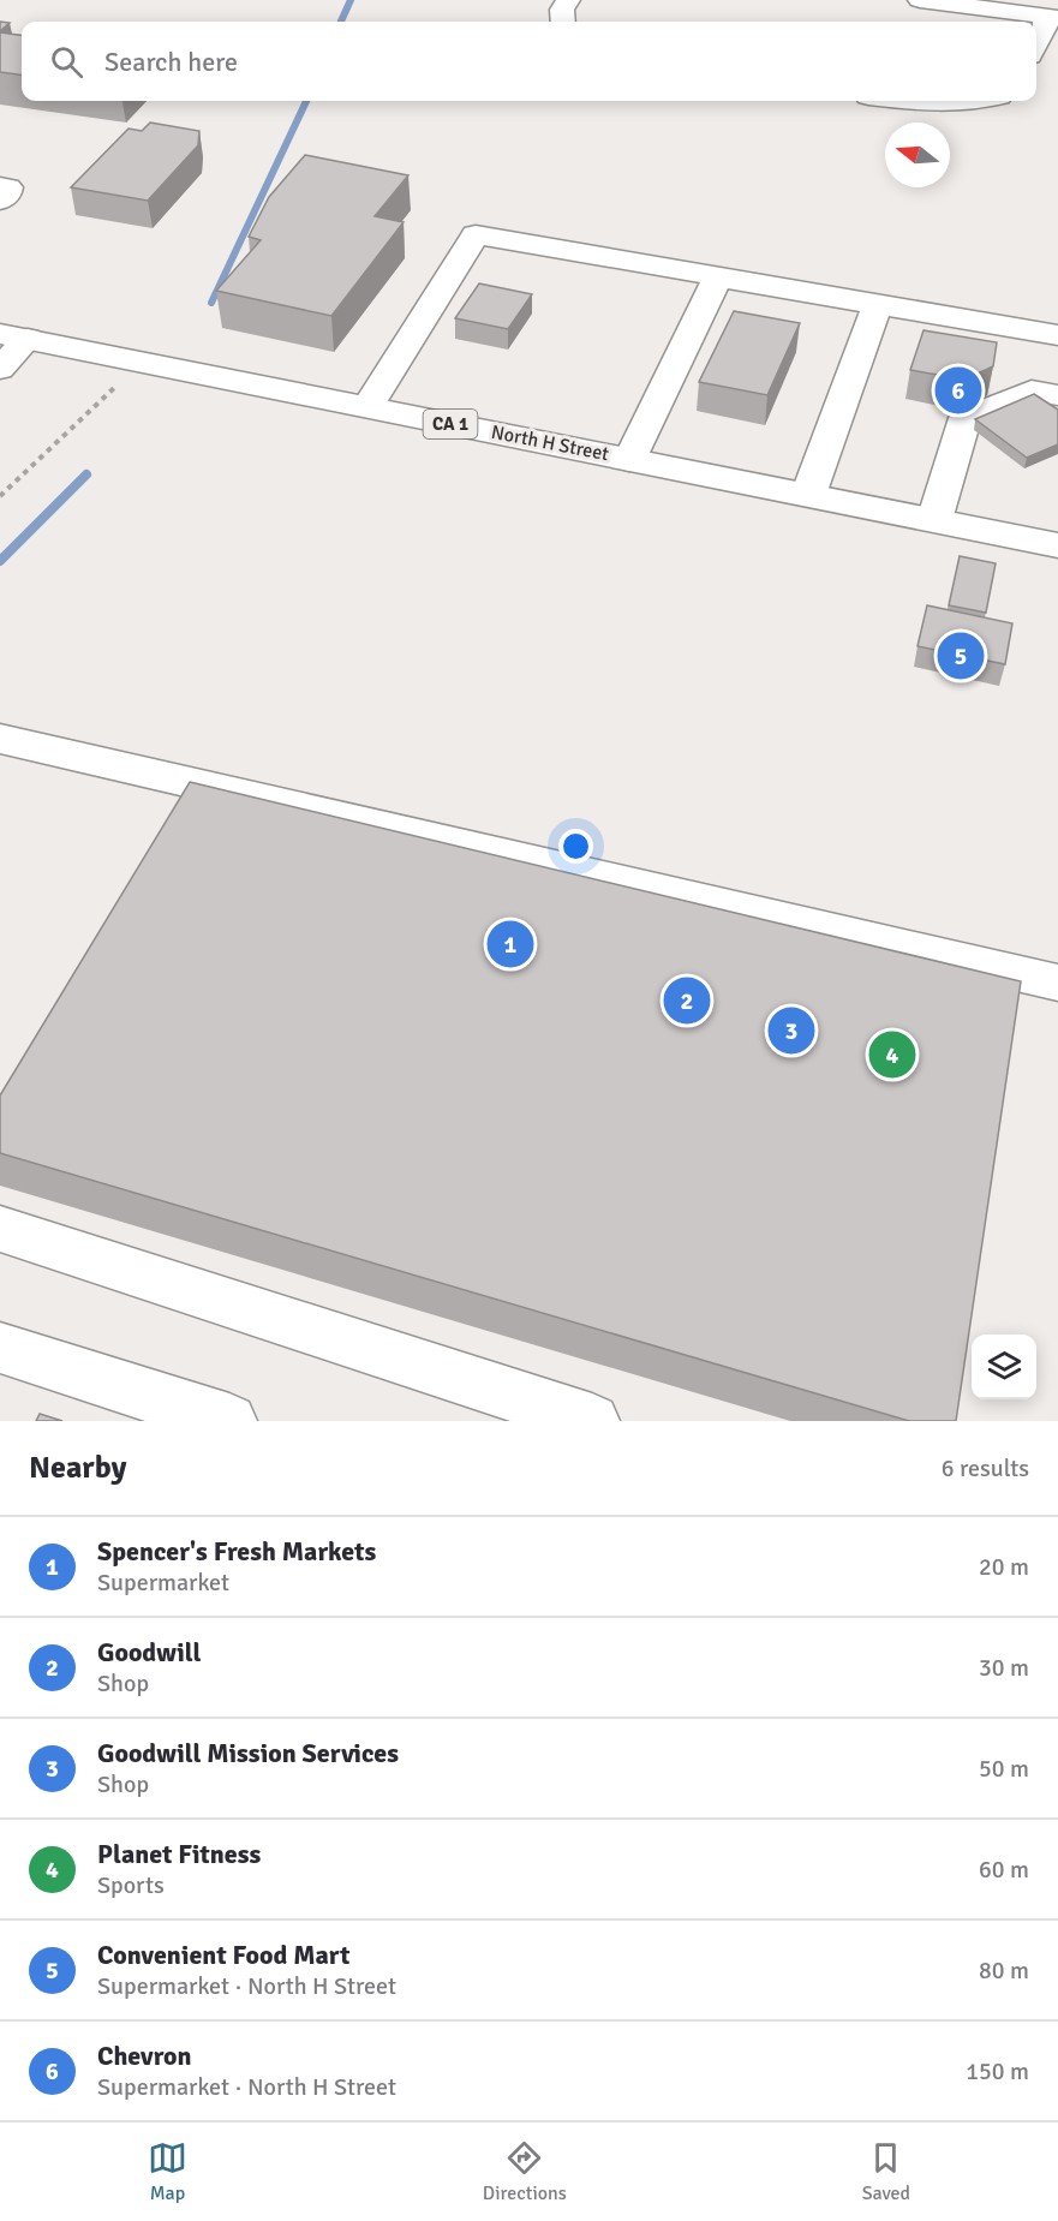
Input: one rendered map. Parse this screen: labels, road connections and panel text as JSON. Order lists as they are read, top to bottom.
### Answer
{
  "streets": {
    "main road": ["CA 1", "North H Street"]
  },
  "north": "left",
  "page": {
    "search": "Search here",
    "pins": [
      "6",
      "5",
      "1",
      "2",
      "3",
      "4"
    ],
    "heading": ["Nearby", "6 results"],
    "list": [
      {
        "mark": "1",
        "name": "Spencer's Fresh Markets",
        "note": "Supermarket",
        "value": "20 m"
      },
      {
        "mark": "2",
        "name": "Goodwill",
        "note": "Shop",
        "value": "30 m"
      },
      {
        "mark": "3",
        "name": "Goodwill Mission Services",
        "note": "Shop",
        "value": "50 m"
      },
      {
        "mark": "4",
        "name": "Planet Fitness",
        "note": "Sports",
        "value": "60 m"
      },
      {
        "mark": "5",
        "name": "Convenient Food Mart",
        "note": "Supermarket · North H Street",
        "value": "80 m"
      },
      {
        "mark": "6",
        "name": "Chevron",
        "note": "Supermarket · North H Street",
        "value": "150 m"
      }
    ],
    "nav": ["Map", "Directions", "Saved"]
  }
}
